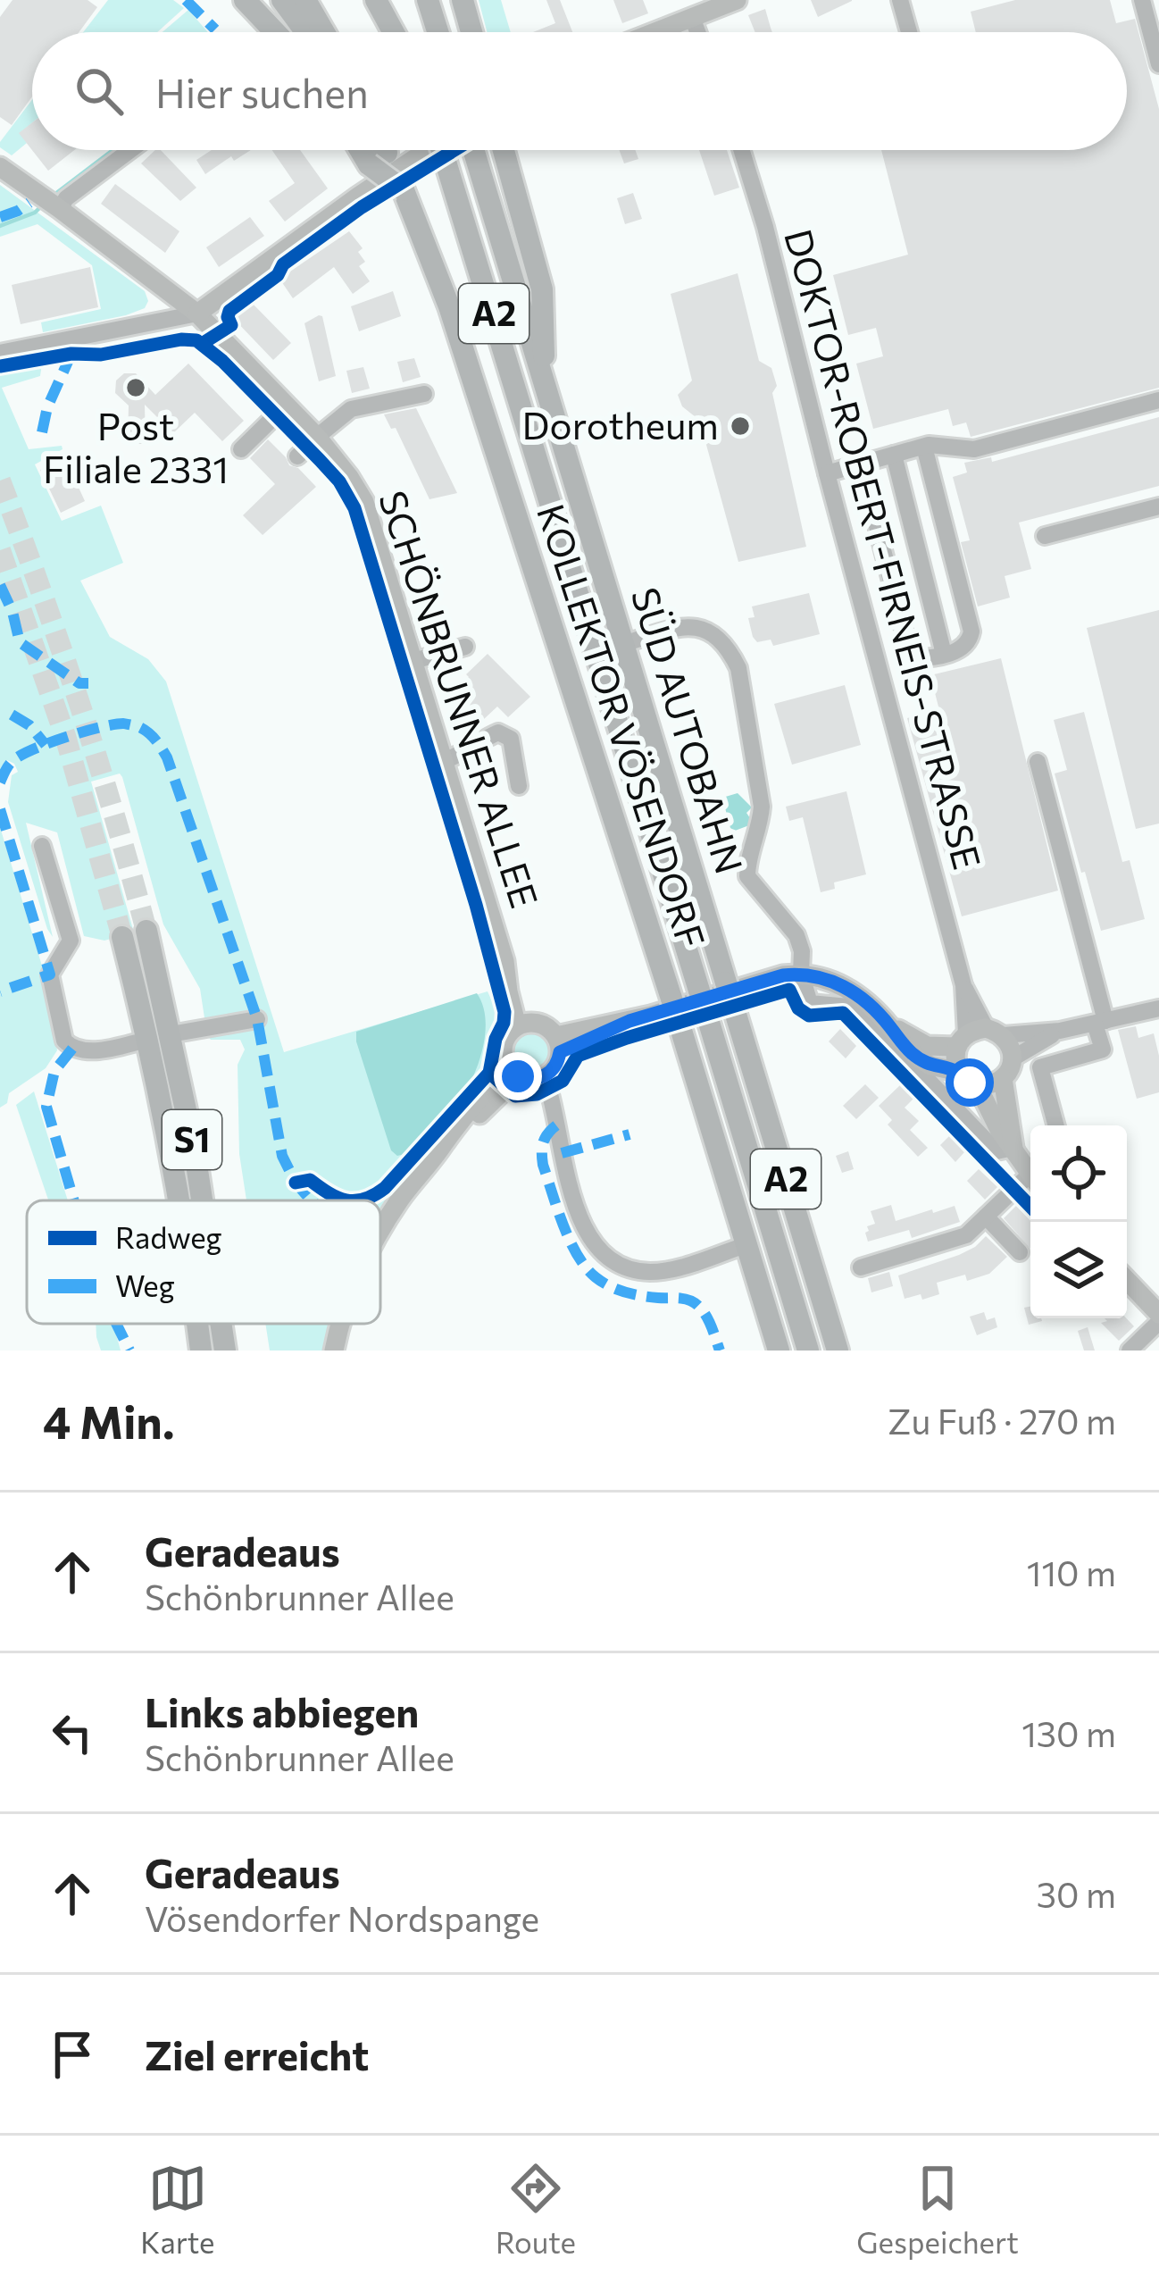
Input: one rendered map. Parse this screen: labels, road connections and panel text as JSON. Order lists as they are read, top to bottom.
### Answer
{
  "streets": {
    "highway": [
      "A2",
      "KOLLEKTOR VÖSENDORF",
      "SÜD AUTOBAHN",
      "S1"
    ],
    "main road": ["SCHÖNBRUNNER ALLEE"],
    "street": ["DOKTOR-ROBERT-FIRNEIS-STRASSE"]
  },
  "places": ["Post Filiale 2331", "Dorotheum"],
  "legend": ["Radweg", "Weg"],
  "page": {
    "search": "Hier suchen",
    "heading": ["4 Min.", "Zu Fuß · 270 m"],
    "list": [
      ["Geradeaus", "Schönbrunner Allee", "110 m"],
      ["Links abbiegen", "Schönbrunner Allee", "130 m"],
      ["Geradeaus", "Vösendorfer Nordspange", "30 m"],
      "Ziel erreicht"
    ],
    "nav": ["Karte", "Route", "Gespeichert"]
  }
}
